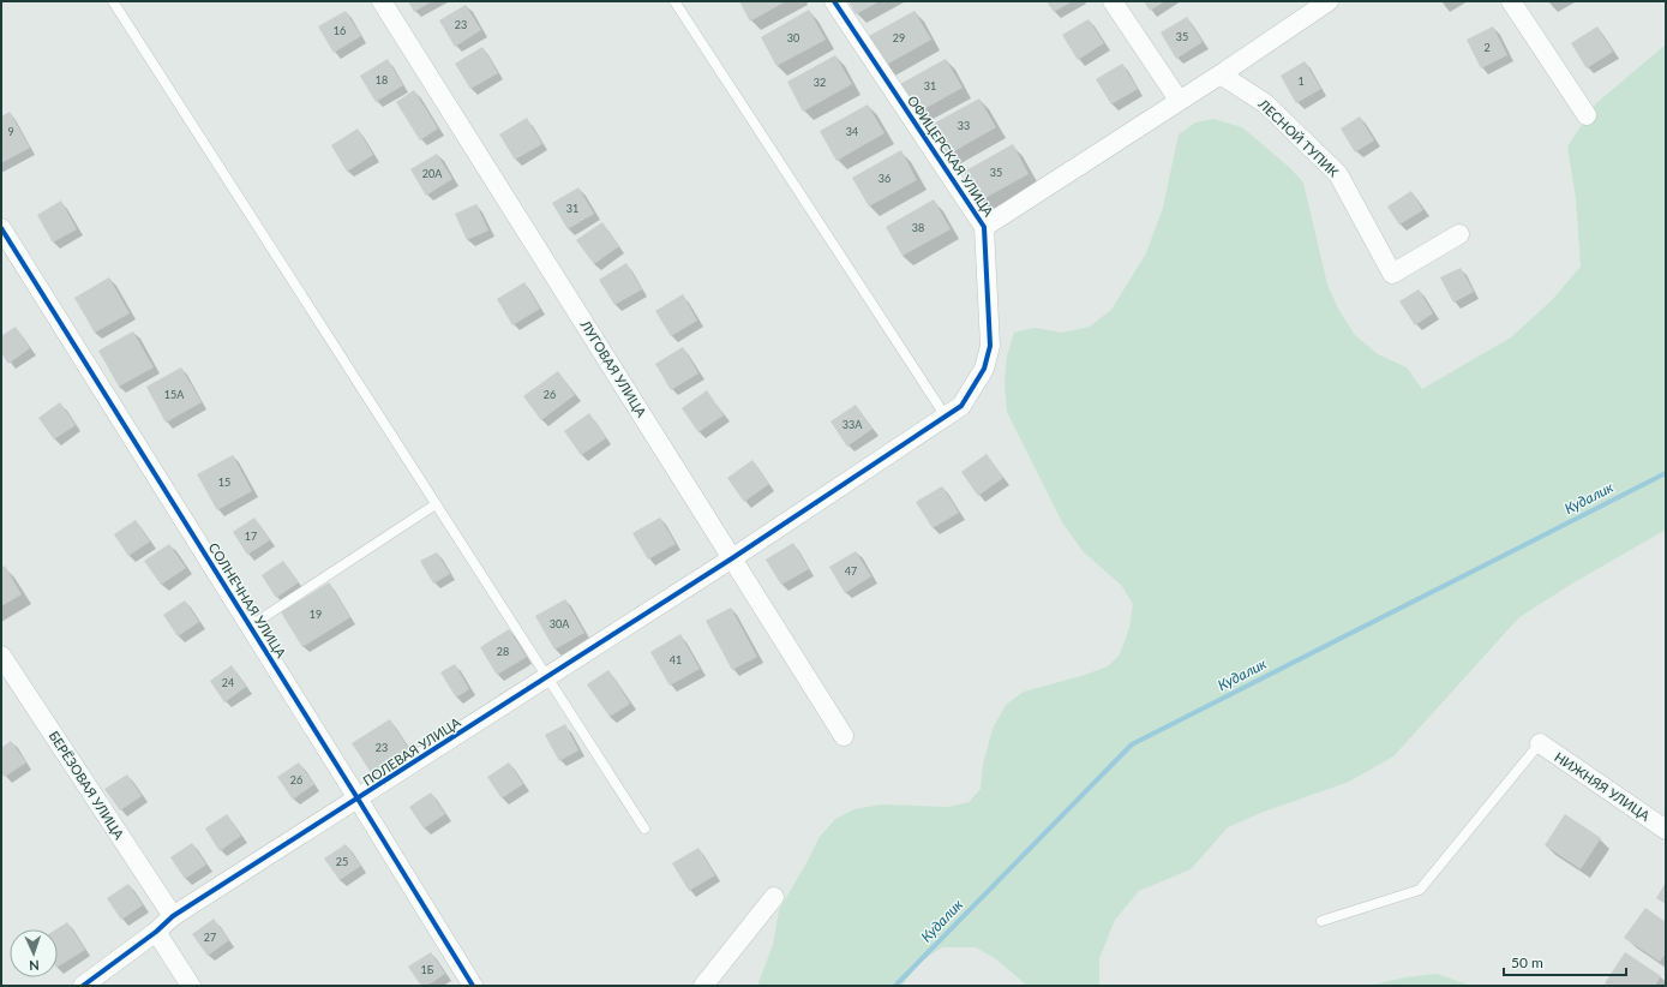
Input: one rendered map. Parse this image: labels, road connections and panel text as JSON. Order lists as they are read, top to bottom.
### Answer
{
  "streets": {
    "street": [
      "ЛЕСНОЙ ТУПИК",
      "ОФИЦЕРСКАЯ УЛИЦА",
      "ЛУГОВАЯ УЛИЦА",
      "СОЛНЕЧНАЯ УЛИЦА",
      "ПОЛЕВАЯ УЛИЦА",
      "БЕРЁЗОВАЯ УЛИЦА",
      "НИЖНЯЯ УЛИЦА"
    ]
  },
  "crossings": [
    ["ОФИЦЕРСКАЯ УЛИЦА", "ЛУГОВАЯ УЛИЦА"],
    ["ОФИЦЕРСКАЯ УЛИЦА", "ПОЛЕВАЯ УЛИЦА"],
    ["ЛУГОВАЯ УЛИЦА", "ПОЛЕВАЯ УЛИЦА"],
    ["СОЛНЕЧНАЯ УЛИЦА", "ПОЛЕВАЯ УЛИЦА"],
    ["ПОЛЕВАЯ УЛИЦА", "БЕРЁЗОВАЯ УЛИЦА"]
  ],
  "water": ["Кудалик"],
  "house_numbers": [
    "23",
    "16",
    "35",
    "30",
    "29",
    "2",
    "18",
    "1",
    "32",
    "31",
    "33",
    "9",
    "34",
    "35",
    "20А",
    "36",
    "31",
    "38",
    "15А",
    "26",
    "33А",
    "15",
    "17",
    "47",
    "19",
    "30А",
    "28",
    "41",
    "24",
    "23",
    "26",
    "25",
    "27",
    "1Б"
  ],
  "scale_bar": "50 m",
  "north": "bottom"
}
